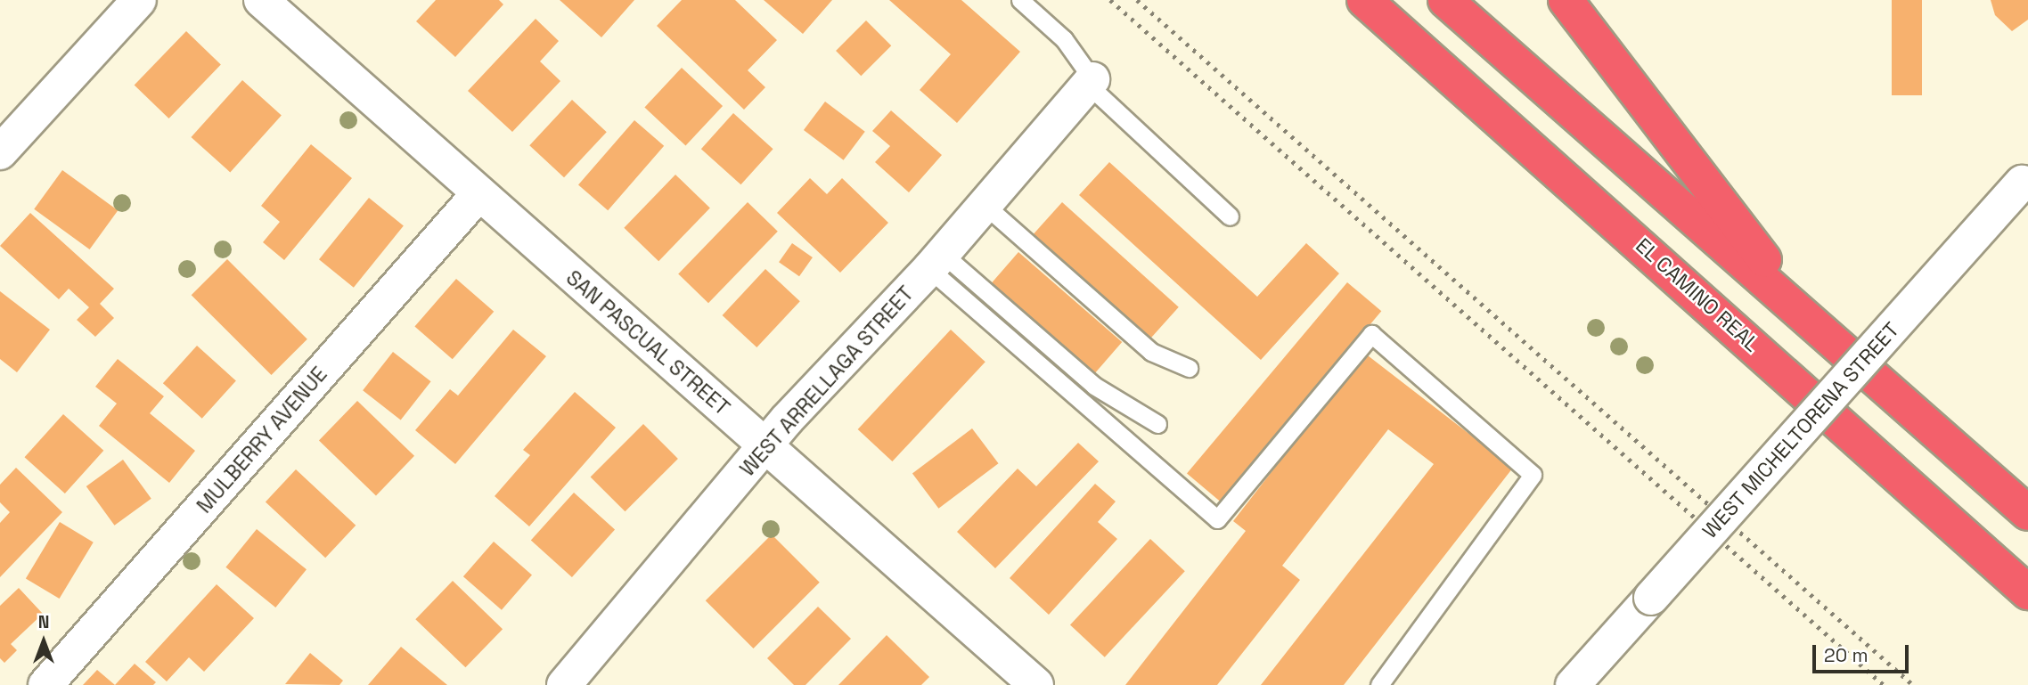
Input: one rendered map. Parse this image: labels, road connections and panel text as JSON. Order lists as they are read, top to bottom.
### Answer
{
  "streets": {
    "highway": ["EL CAMINO REAL"],
    "street": [
      "SAN PASCUAL STREET",
      "WEST ARRELLAGA STREET",
      "WEST MICHELTORENA STREET",
      "MULBERRY AVENUE"
    ]
  },
  "crossings": [
    ["SAN PASCUAL STREET", "WEST ARRELLAGA STREET"],
    ["SAN PASCUAL STREET", "MULBERRY AVENUE"]
  ],
  "scale_bar": "20 m",
  "north": "top"
}
